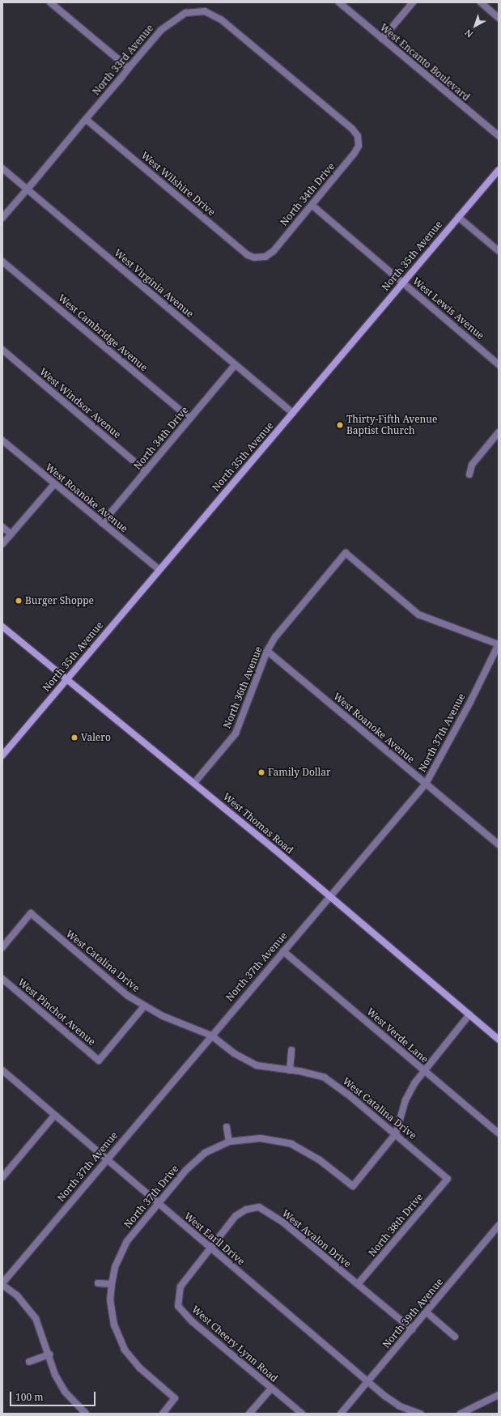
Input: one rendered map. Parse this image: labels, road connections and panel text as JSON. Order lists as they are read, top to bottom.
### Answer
{
  "streets": {
    "main road": ["North 35th Avenue", "West Thomas Road"],
    "street": [
      "North 33rd Avenue",
      "West Encanto Boulevard",
      "West Wilshire Drive",
      "North 34th Drive",
      "West Virginia Avenue",
      "West Lewis Avenue",
      "West Cambridge Avenue",
      "West Windsor Avenue",
      "West Roanoke Avenue",
      "North 36th Avenue",
      "North 37th Avenue",
      "West Catalina Drive",
      "West Pinchot Avenue",
      "West Verde Lane",
      "North 37th Drive",
      "North 38th Drive",
      "West Earll Drive",
      "West Avalon Drive",
      "North 39th Avenue",
      "West Cheery Lynn Road"
    ]
  },
  "crossings": [
    ["North 33rd Avenue", "West Wilshire Drive"],
    ["North 33rd Avenue", "North 34th Drive"],
    ["North 33rd Avenue", "West Virginia Avenue"],
    ["West Wilshire Drive", "North 34th Drive"],
    ["North 34th Drive", "West Virginia Avenue"],
    ["North 34th Drive", "West Lewis Avenue"],
    ["North 34th Drive", "West Cambridge Avenue"],
    ["North 34th Drive", "West Windsor Avenue"],
    ["North 34th Drive", "West Roanoke Avenue"],
    ["North 35th Avenue", "West Virginia Avenue"],
    ["North 35th Avenue", "West Lewis Avenue"],
    ["North 35th Avenue", "West Roanoke Avenue"],
    ["North 35th Avenue", "West Thomas Road"],
    ["West Roanoke Avenue", "North 36th Avenue"],
    ["West Roanoke Avenue", "North 37th Avenue"],
    ["North 36th Avenue", "North 37th Avenue"],
    ["North 36th Avenue", "West Thomas Road"],
    ["North 37th Avenue", "West Thomas Road"],
    ["North 37th Avenue", "West Catalina Drive"],
    ["North 37th Avenue", "West Verde Lane"],
    ["North 37th Avenue", "West Earll Drive"],
    ["West Catalina Drive", "West Pinchot Avenue"],
    ["West Catalina Drive", "North 37th Drive"],
    ["West Catalina Drive", "North 38th Drive"],
    ["North 37th Drive", "West Earll Drive"],
    ["North 38th Drive", "West Avalon Drive"],
    ["West Earll Drive", "West Avalon Drive"],
    ["West Earll Drive", "North 39th Avenue"],
    ["West Earll Drive", "West Cheery Lynn Road"],
    ["West Avalon Drive", "North 39th Avenue"],
    ["West Avalon Drive", "West Cheery Lynn Road"]
  ],
  "places": [
    "Thirty-Fifth Avenue Baptist Church",
    "Burger Shoppe",
    "Valero",
    "Family Dollar"
  ],
  "scale_bar": "100 m",
  "north": "bottom left"
}
